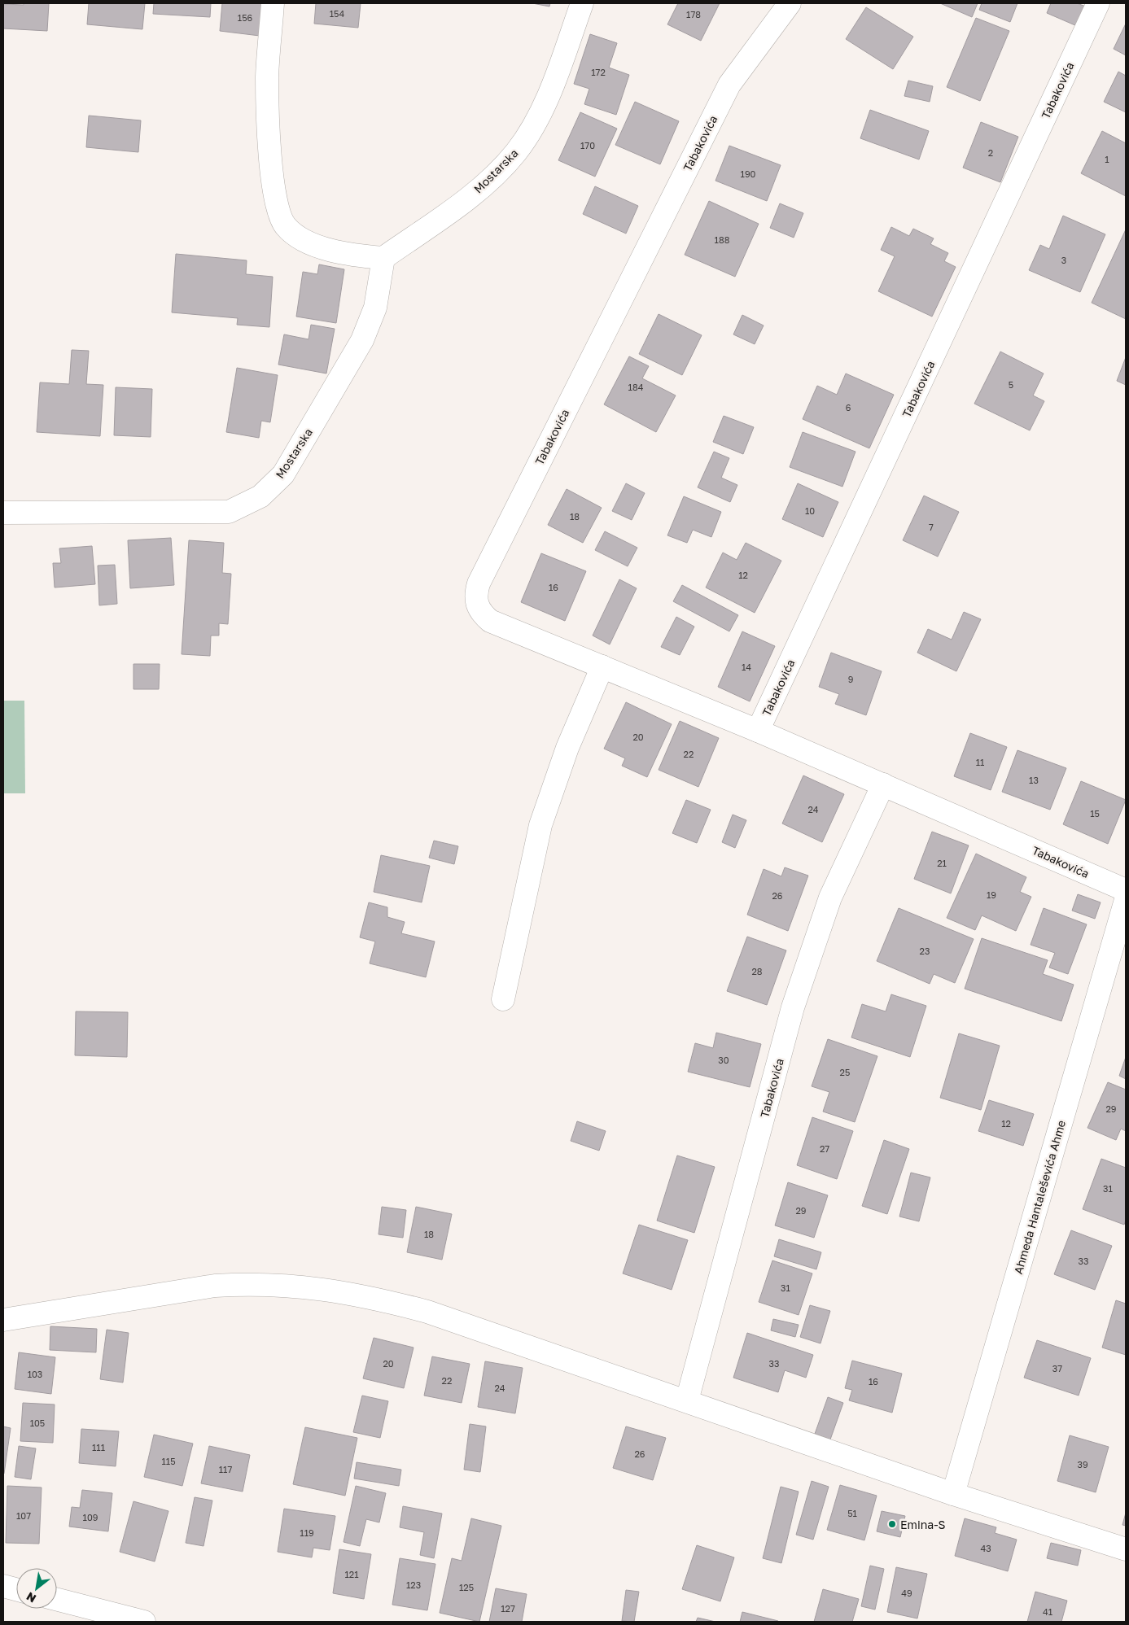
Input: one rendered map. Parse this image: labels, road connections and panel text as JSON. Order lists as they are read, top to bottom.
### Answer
{
  "streets": {
    "street": ["Tabakovića", "Mostarska", "Ahmeda Hantaleševića Ahme"]
  },
  "places": ["Emina-S"],
  "house_numbers": [
    "154",
    "178",
    "156",
    "172",
    "170",
    "2",
    "1",
    "190",
    "188",
    "3",
    "5",
    "184",
    "6",
    "10",
    "18",
    "7",
    "12",
    "16",
    "14",
    "9",
    "20",
    "22",
    "11",
    "13",
    "24",
    "15",
    "21",
    "19",
    "26",
    "23",
    "28",
    "30",
    "25",
    "29",
    "12",
    "27",
    "31",
    "29",
    "18",
    "33",
    "31",
    "20",
    "33",
    "37",
    "103",
    "22",
    "16",
    "24",
    "105",
    "111",
    "26",
    "115",
    "39",
    "117",
    "51",
    "107",
    "109",
    "119",
    "43",
    "121",
    "123",
    "125",
    "49",
    "127",
    "41"
  ],
  "north": "bottom left"
}
